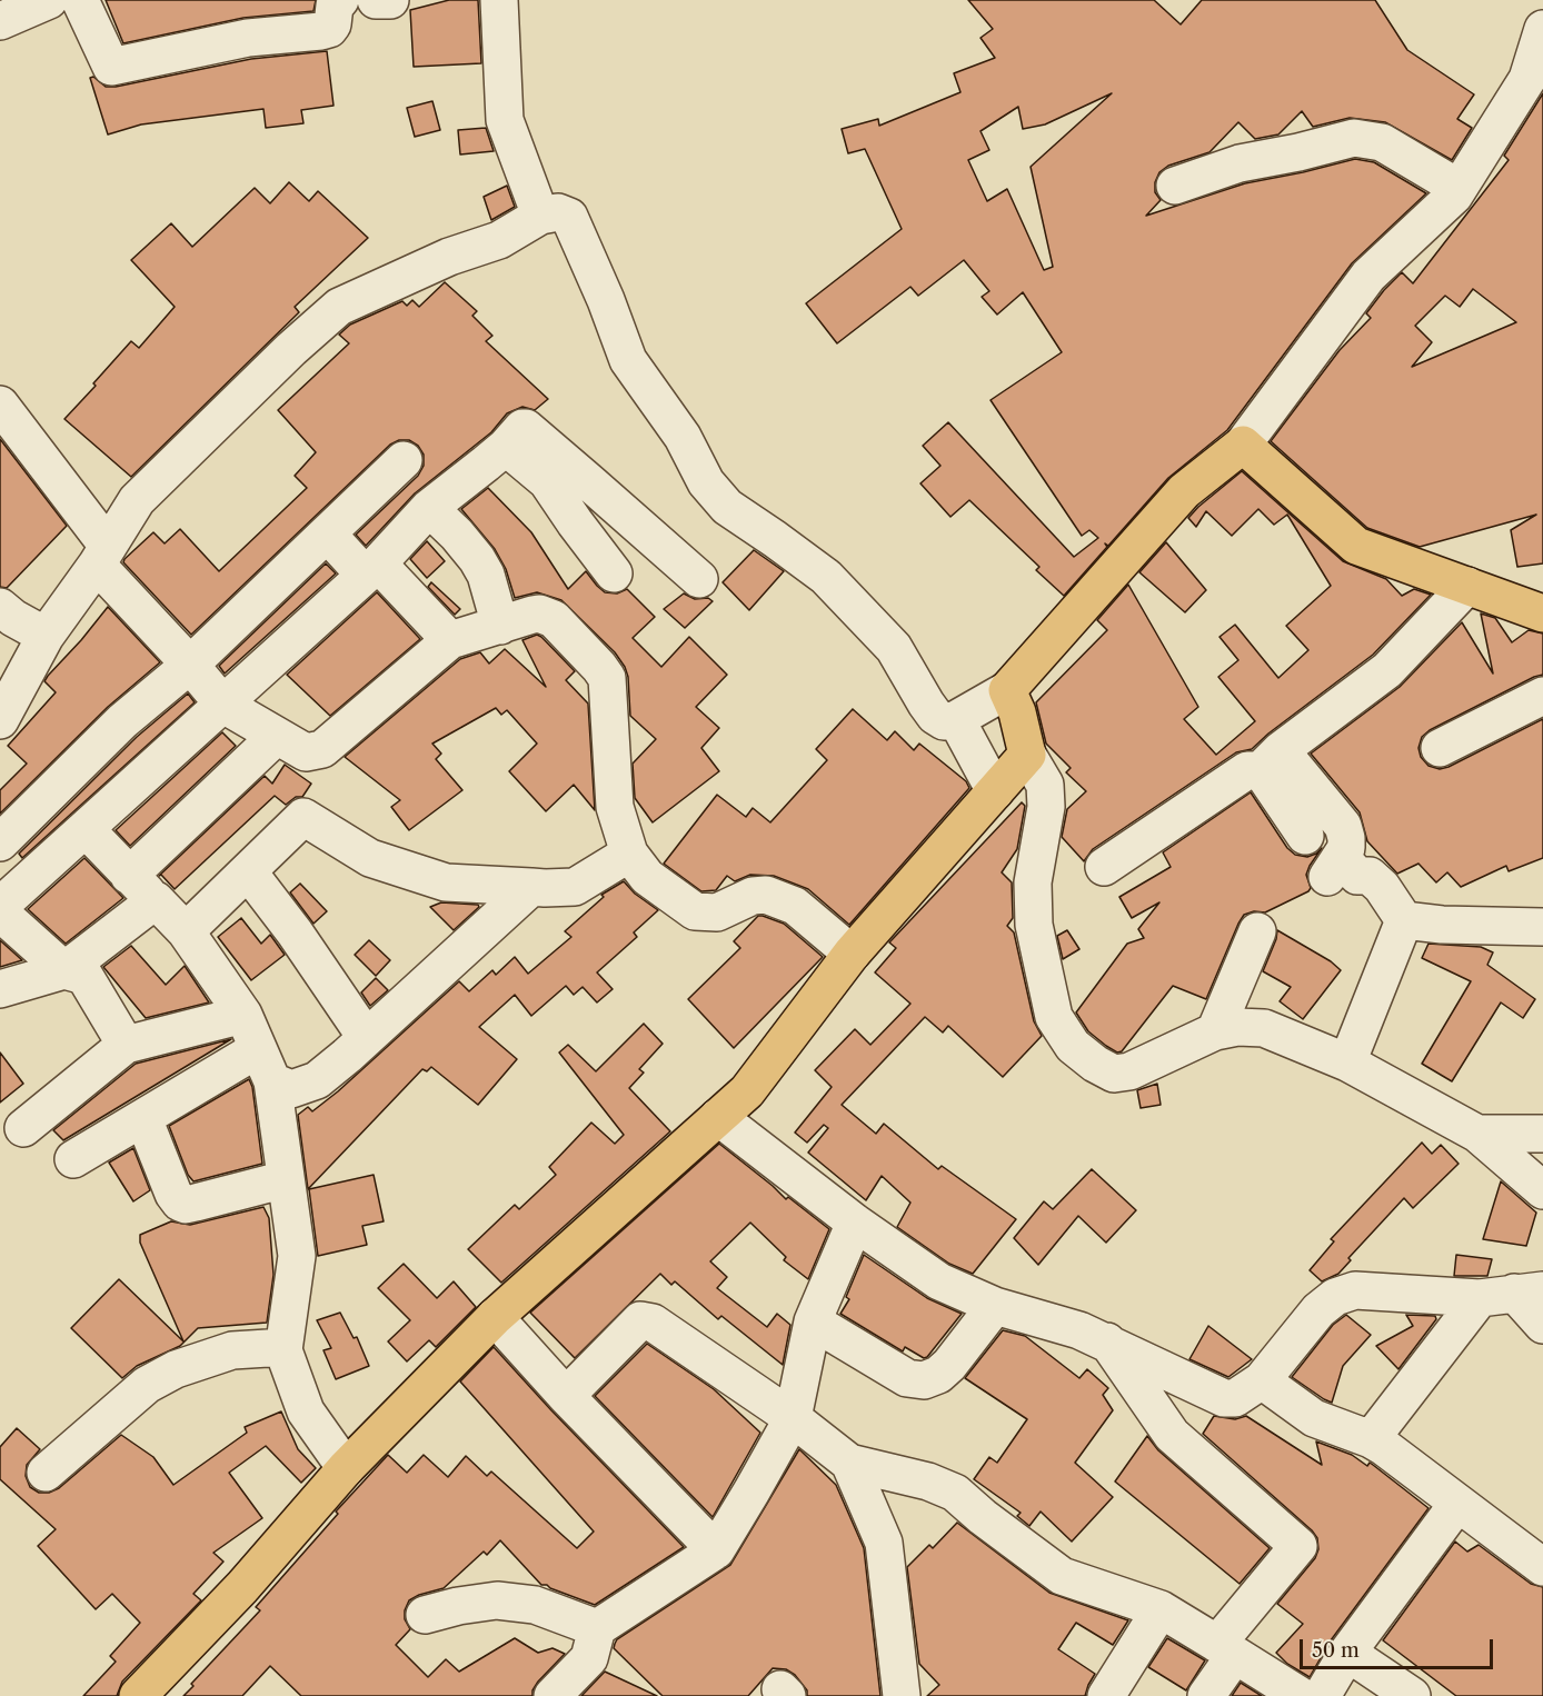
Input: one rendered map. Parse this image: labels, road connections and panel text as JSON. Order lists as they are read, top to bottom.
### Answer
{
  "scale_bar": "50 m"
}
